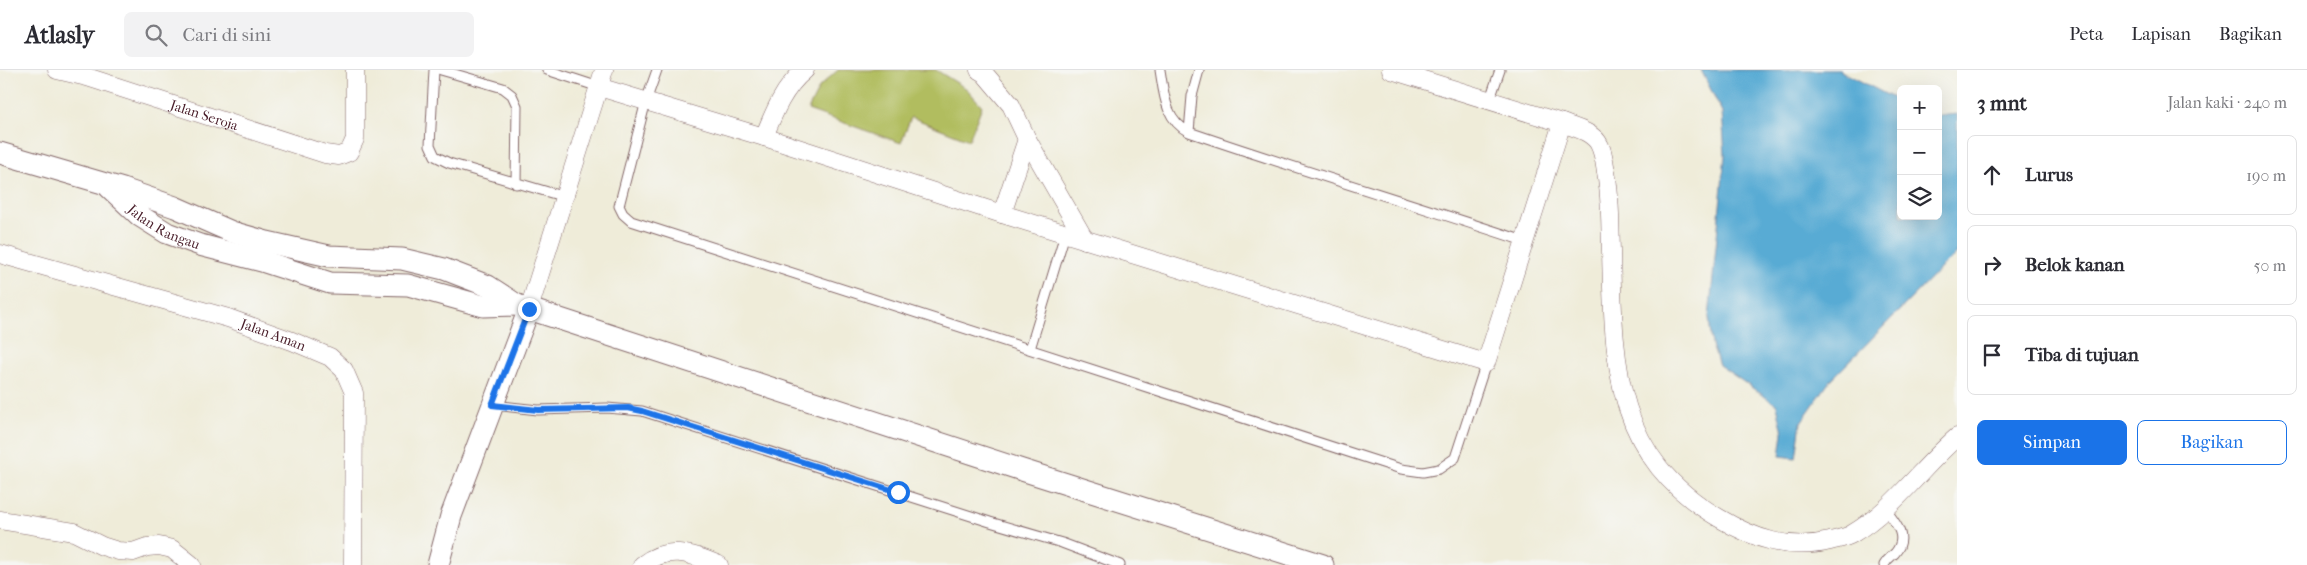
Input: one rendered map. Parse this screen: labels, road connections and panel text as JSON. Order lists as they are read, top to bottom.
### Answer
{
  "streets": {
    "street": ["Jalan Seroja", "Jalan Rangau", "Jalan Aman"]
  },
  "page": {
    "header": "Atlasly",
    "search": "Cari di sini",
    "nav": ["Peta", "Lapisan", "Bagikan"],
    "heading": ["3 mnt", "Jalan kaki · 240 m"],
    "map_buttons": ["+", "−"],
    "list": [
      ["Lurus", "190 m"],
      ["Belok kanan", "50 m"],
      "Tiba di tujuan"
    ],
    "buttons": ["Simpan", "Bagikan"]
  }
}
